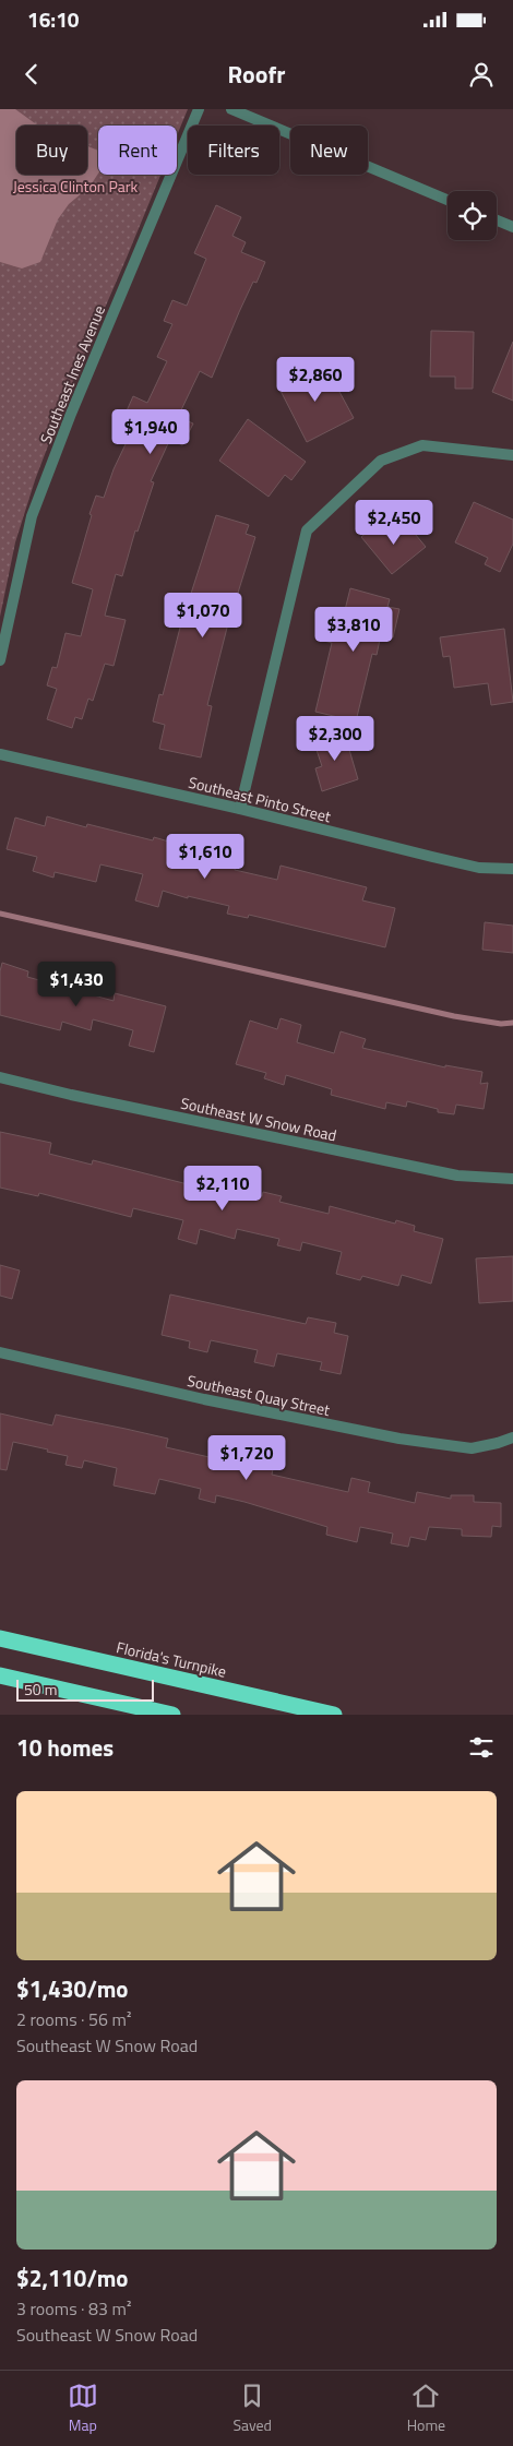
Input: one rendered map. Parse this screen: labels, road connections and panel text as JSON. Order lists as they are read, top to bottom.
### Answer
{
  "streets": {
    "highway": ["Florida's Turnpike"],
    "street": [
      "Southeast Ines Avenue",
      "Southeast Pinto Street",
      "Southeast W Snow Road",
      "Southeast Quay Street"
    ]
  },
  "parks": ["Jessica Clinton Park"],
  "scale_bar": "50 m",
  "page": {
    "status": "16:10",
    "header": "Roofr",
    "chip": [
      "Buy",
      "Rent",
      "Filters",
      "New"
    ],
    "price": [
      "$2,860",
      "$1,940",
      "$2,450",
      "$1,070",
      "$3,810",
      "$2,300",
      "$1,610",
      "$1,430",
      "$2,110",
      "$1,720"
    ],
    "scale": "50 m",
    "heading": "10 homes",
    "list": [
      {
        "name": "$1,430/mo",
        "note": "2 rooms · 56 m² · Southeast W Snow Road"
      },
      {
        "name": "$2,110/mo",
        "note": "3 rooms · 83 m² · Southeast W Snow Road"
      }
    ],
    "tabs": ["Map", "Saved", "Home"]
  }
}
